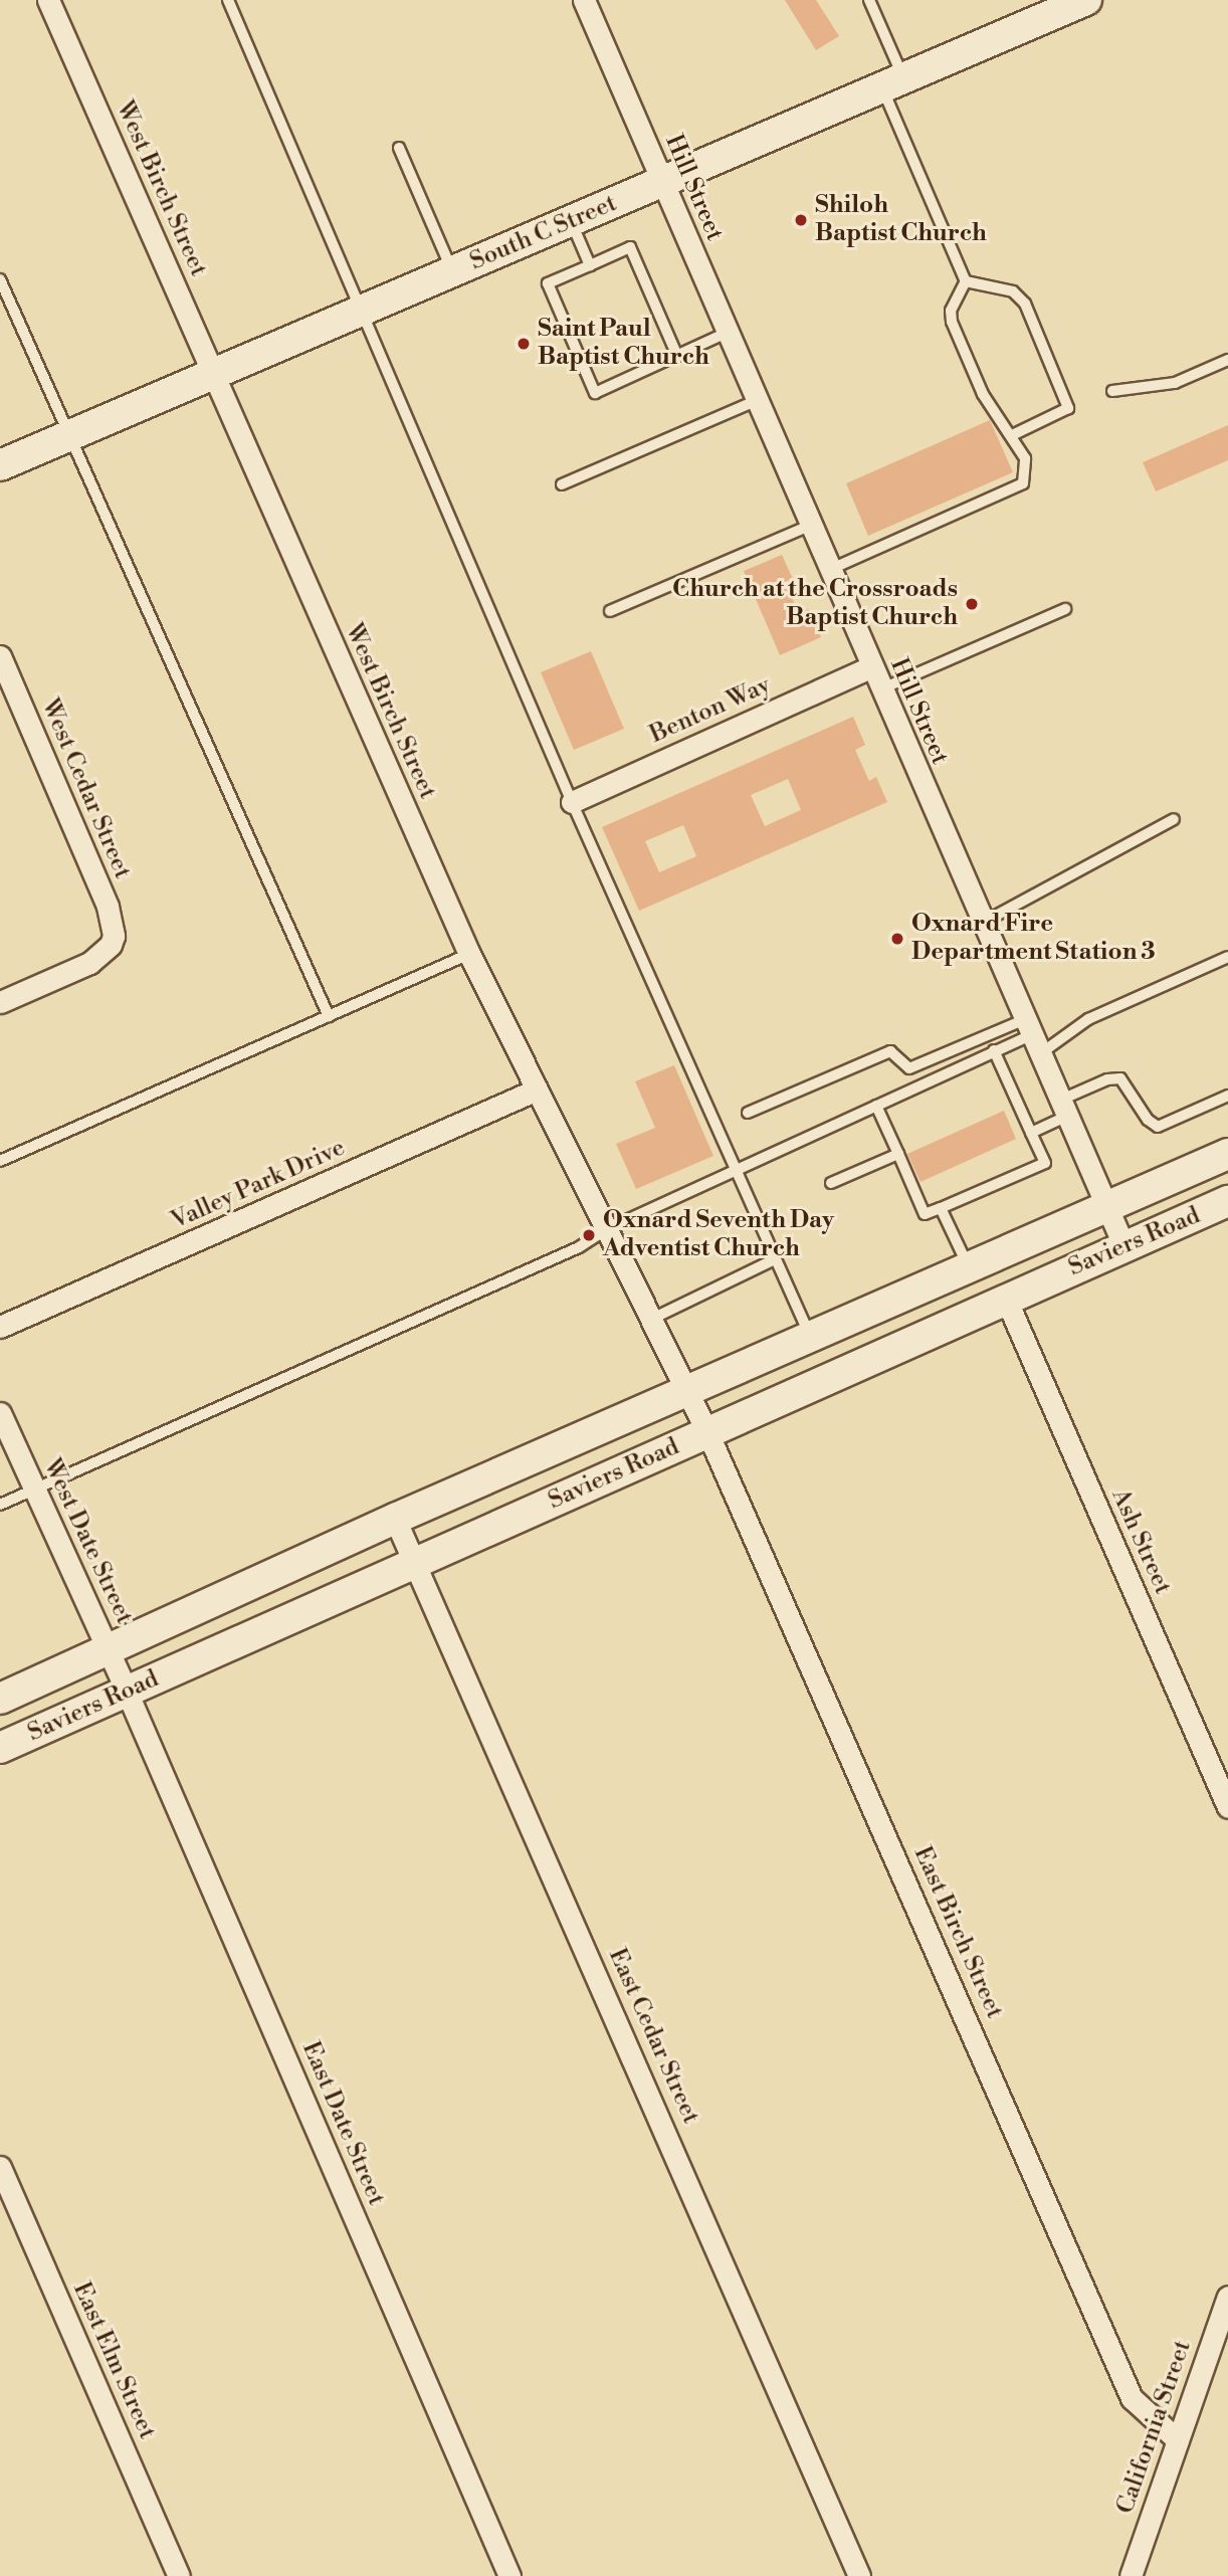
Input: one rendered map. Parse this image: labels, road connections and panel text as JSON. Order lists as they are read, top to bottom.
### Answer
{
  "streets": {
    "main road": ["South C Street", "Saviers Road"],
    "street": [
      "Hill Street",
      "West Birch Street",
      "Benton Way",
      "West Cedar Street",
      "Valley Park Drive",
      "West Date Street",
      "Ash Street",
      "East Birch Street",
      "East Cedar Street",
      "East Date Street",
      "East Elm Street",
      "California Street"
    ]
  },
  "crossings": [
    ["Hill Street", "South C Street"],
    ["Hill Street", "Benton Way"],
    ["Hill Street", "Saviers Road"],
    ["West Birch Street", "South C Street"],
    ["West Birch Street", "Valley Park Drive"],
    ["West Birch Street", "Saviers Road"],
    ["West Birch Street", "East Birch Street"],
    ["Saviers Road", "West Date Street"],
    ["Saviers Road", "Ash Street"],
    ["Saviers Road", "East Birch Street"],
    ["Saviers Road", "East Cedar Street"],
    ["Saviers Road", "East Date Street"],
    ["West Date Street", "East Date Street"],
    ["East Birch Street", "California Street"]
  ],
  "places": [
    "Shiloh Baptist Church",
    "Saint Paul Baptist Church",
    "Church at the Crossroads Baptist Church",
    "Oxnard Fire Department Station 3",
    "Oxnard Seventh Day Adventist Church"
  ]
}
